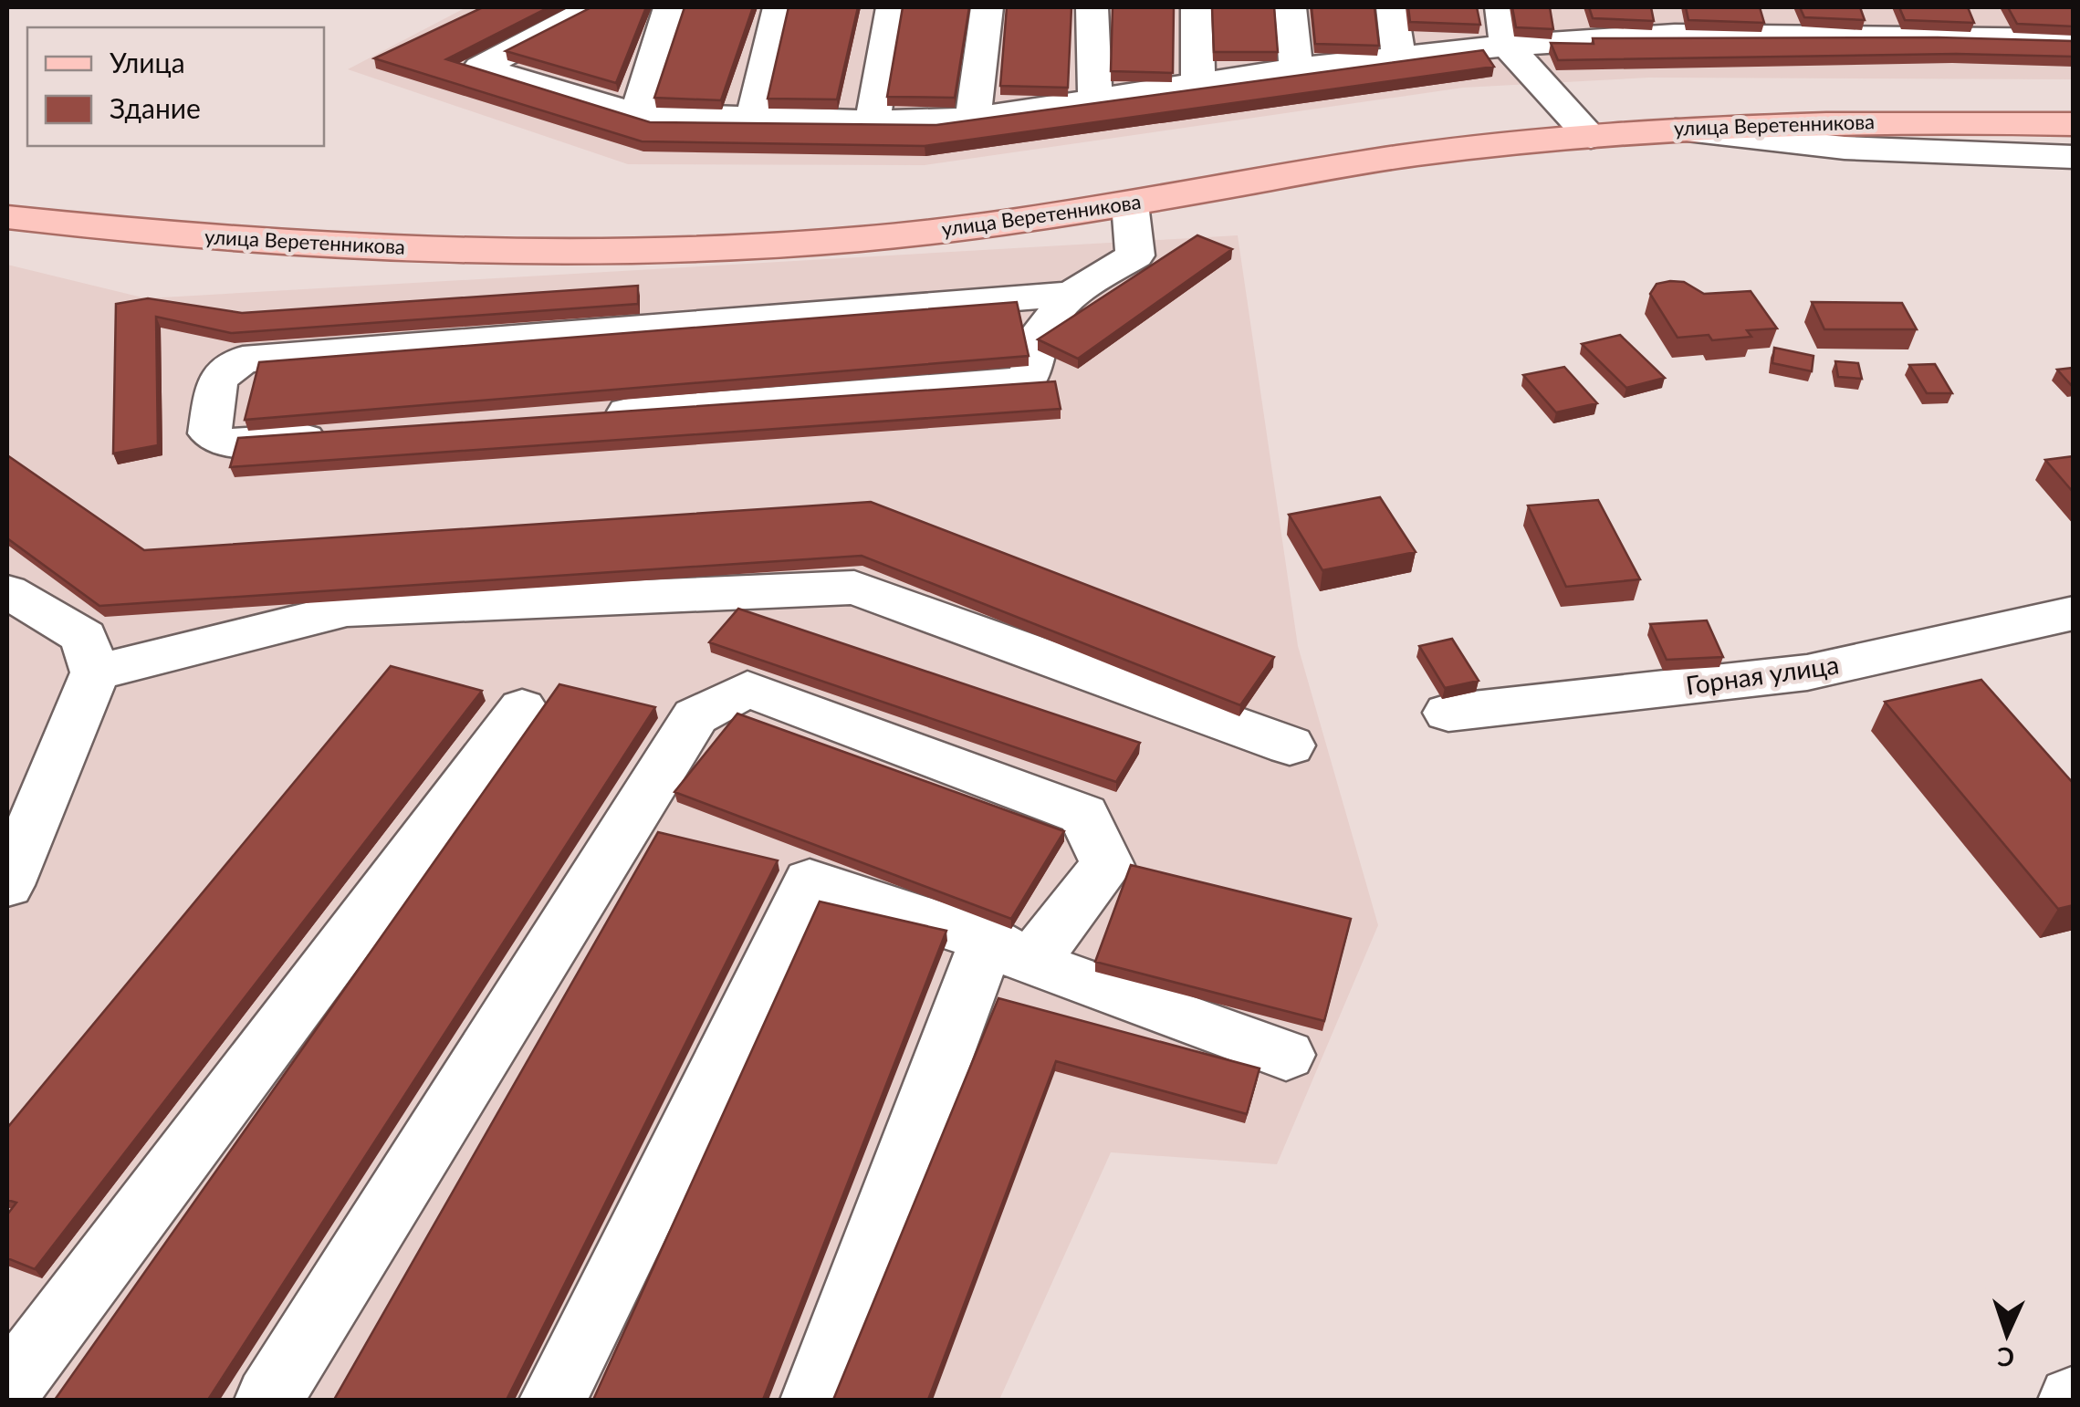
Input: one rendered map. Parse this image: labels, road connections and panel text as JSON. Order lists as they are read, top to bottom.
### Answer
{
  "streets": {
    "main road": ["улица Веретенникова"],
    "street": ["Горная улица"]
  },
  "legend": ["Улица", "Здание"],
  "north": "bottom"
}
